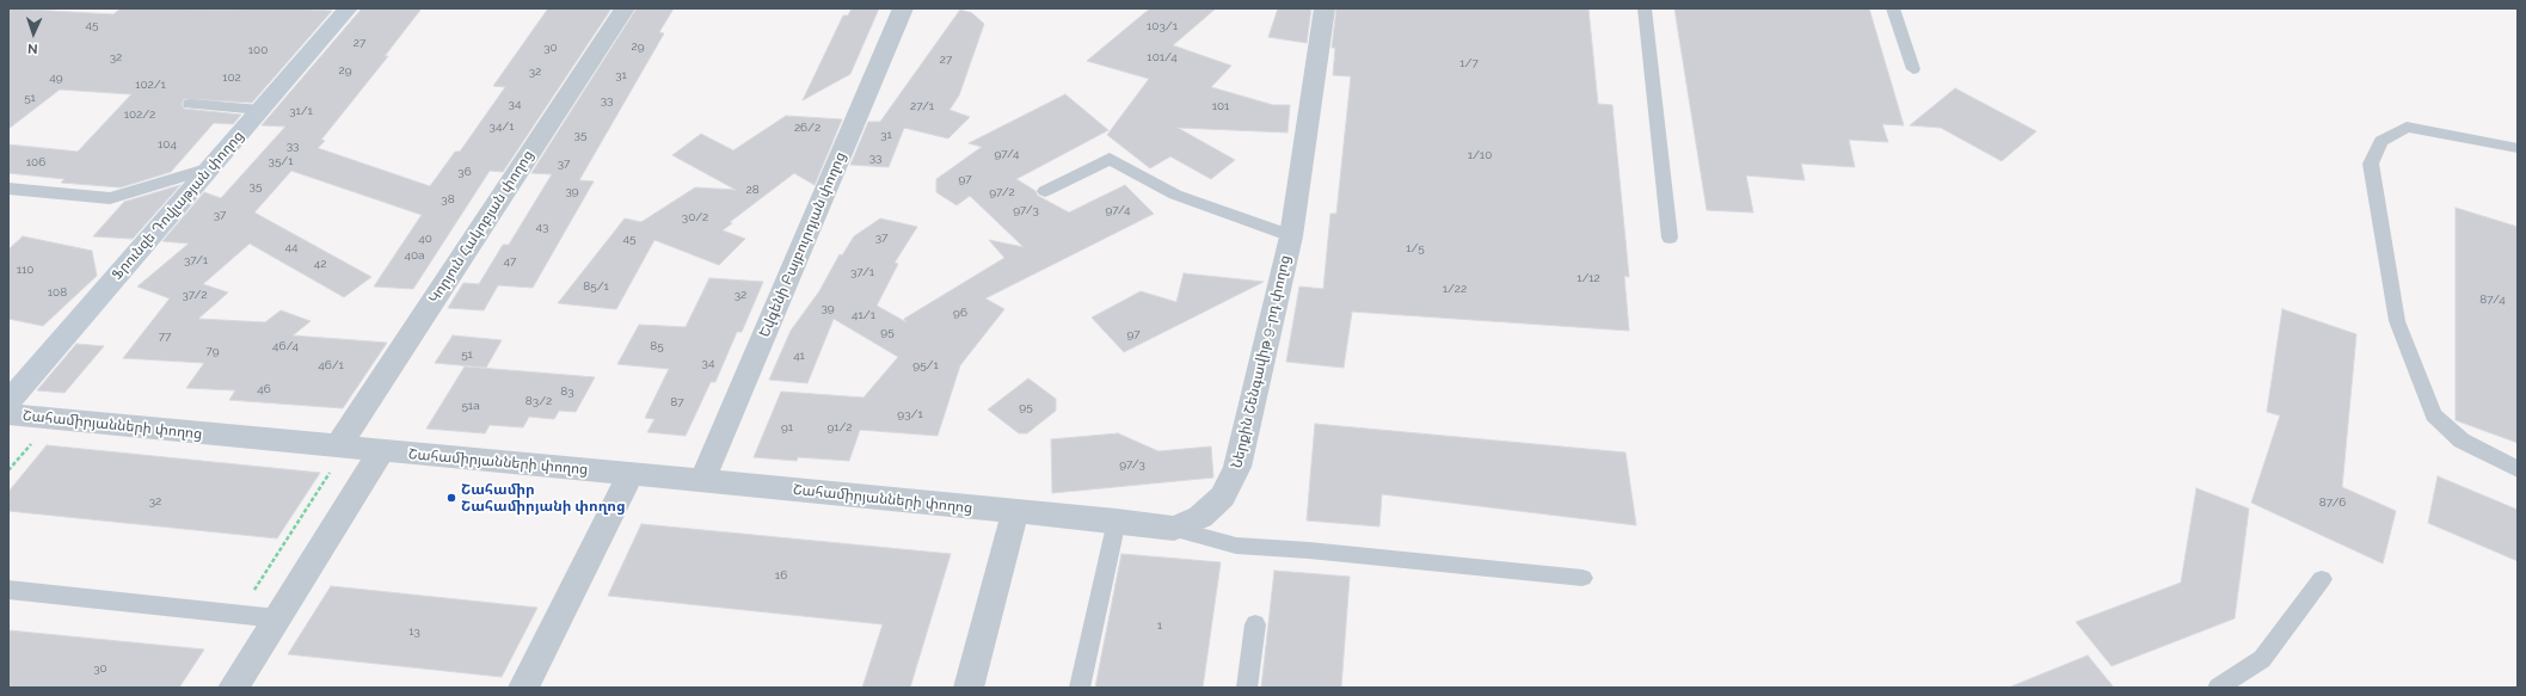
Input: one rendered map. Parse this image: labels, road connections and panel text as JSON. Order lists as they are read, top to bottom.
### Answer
{
  "streets": {
    "street": [
      "Ֆրունզե Դովլաթյան փողոց",
      "Կորյուն Հակոբյան փողոց",
      "Եվգենի Բայբուրդյան փողոց",
      "Ներքին Շենգավիթ 9-րդ փողոց",
      "Շահամիրյանների փողոց"
    ]
  },
  "crossings": [
    ["Կորյուն Հակոբյան փողոց", "Շահամիրյանների փողոց"],
    ["Եվգենի Բայբուրդյան փողոց", "Շահամիրյանների փողոց"]
  ],
  "places": ["Շահամիր Շահամիրյանի փողոց"],
  "house_numbers": [
    "45",
    "103/1",
    "27",
    "29",
    "30",
    "100",
    "32",
    "101/4",
    "27",
    "1/7",
    "29",
    "32",
    "31",
    "49",
    "102",
    "102/1",
    "51",
    "33",
    "34",
    "27/1",
    "101",
    "31/1",
    "102/2",
    "34/1",
    "26/2",
    "35",
    "31",
    "104",
    "33",
    "97/4",
    "1/10",
    "33",
    "35/1",
    "106",
    "37",
    "36",
    "97",
    "35",
    "28",
    "39",
    "97/2",
    "38",
    "97/3",
    "97/4",
    "37",
    "30/2",
    "43",
    "37",
    "40",
    "45",
    "44",
    "1/5",
    "40a",
    "37/1",
    "47",
    "42",
    "110",
    "37/1",
    "1/12",
    "85/1",
    "1/22",
    "108",
    "37/2",
    "32",
    "87/4",
    "39",
    "96",
    "41/1",
    "95",
    "97",
    "77",
    "46/4",
    "85",
    "79",
    "51",
    "41",
    "34",
    "46/1",
    "95/1",
    "46",
    "83",
    "83/2",
    "87",
    "51a",
    "95",
    "93/1",
    "91",
    "91/2",
    "97/3",
    "32",
    "87/6",
    "16",
    "1",
    "13",
    "30"
  ],
  "north": "bottom"
}
